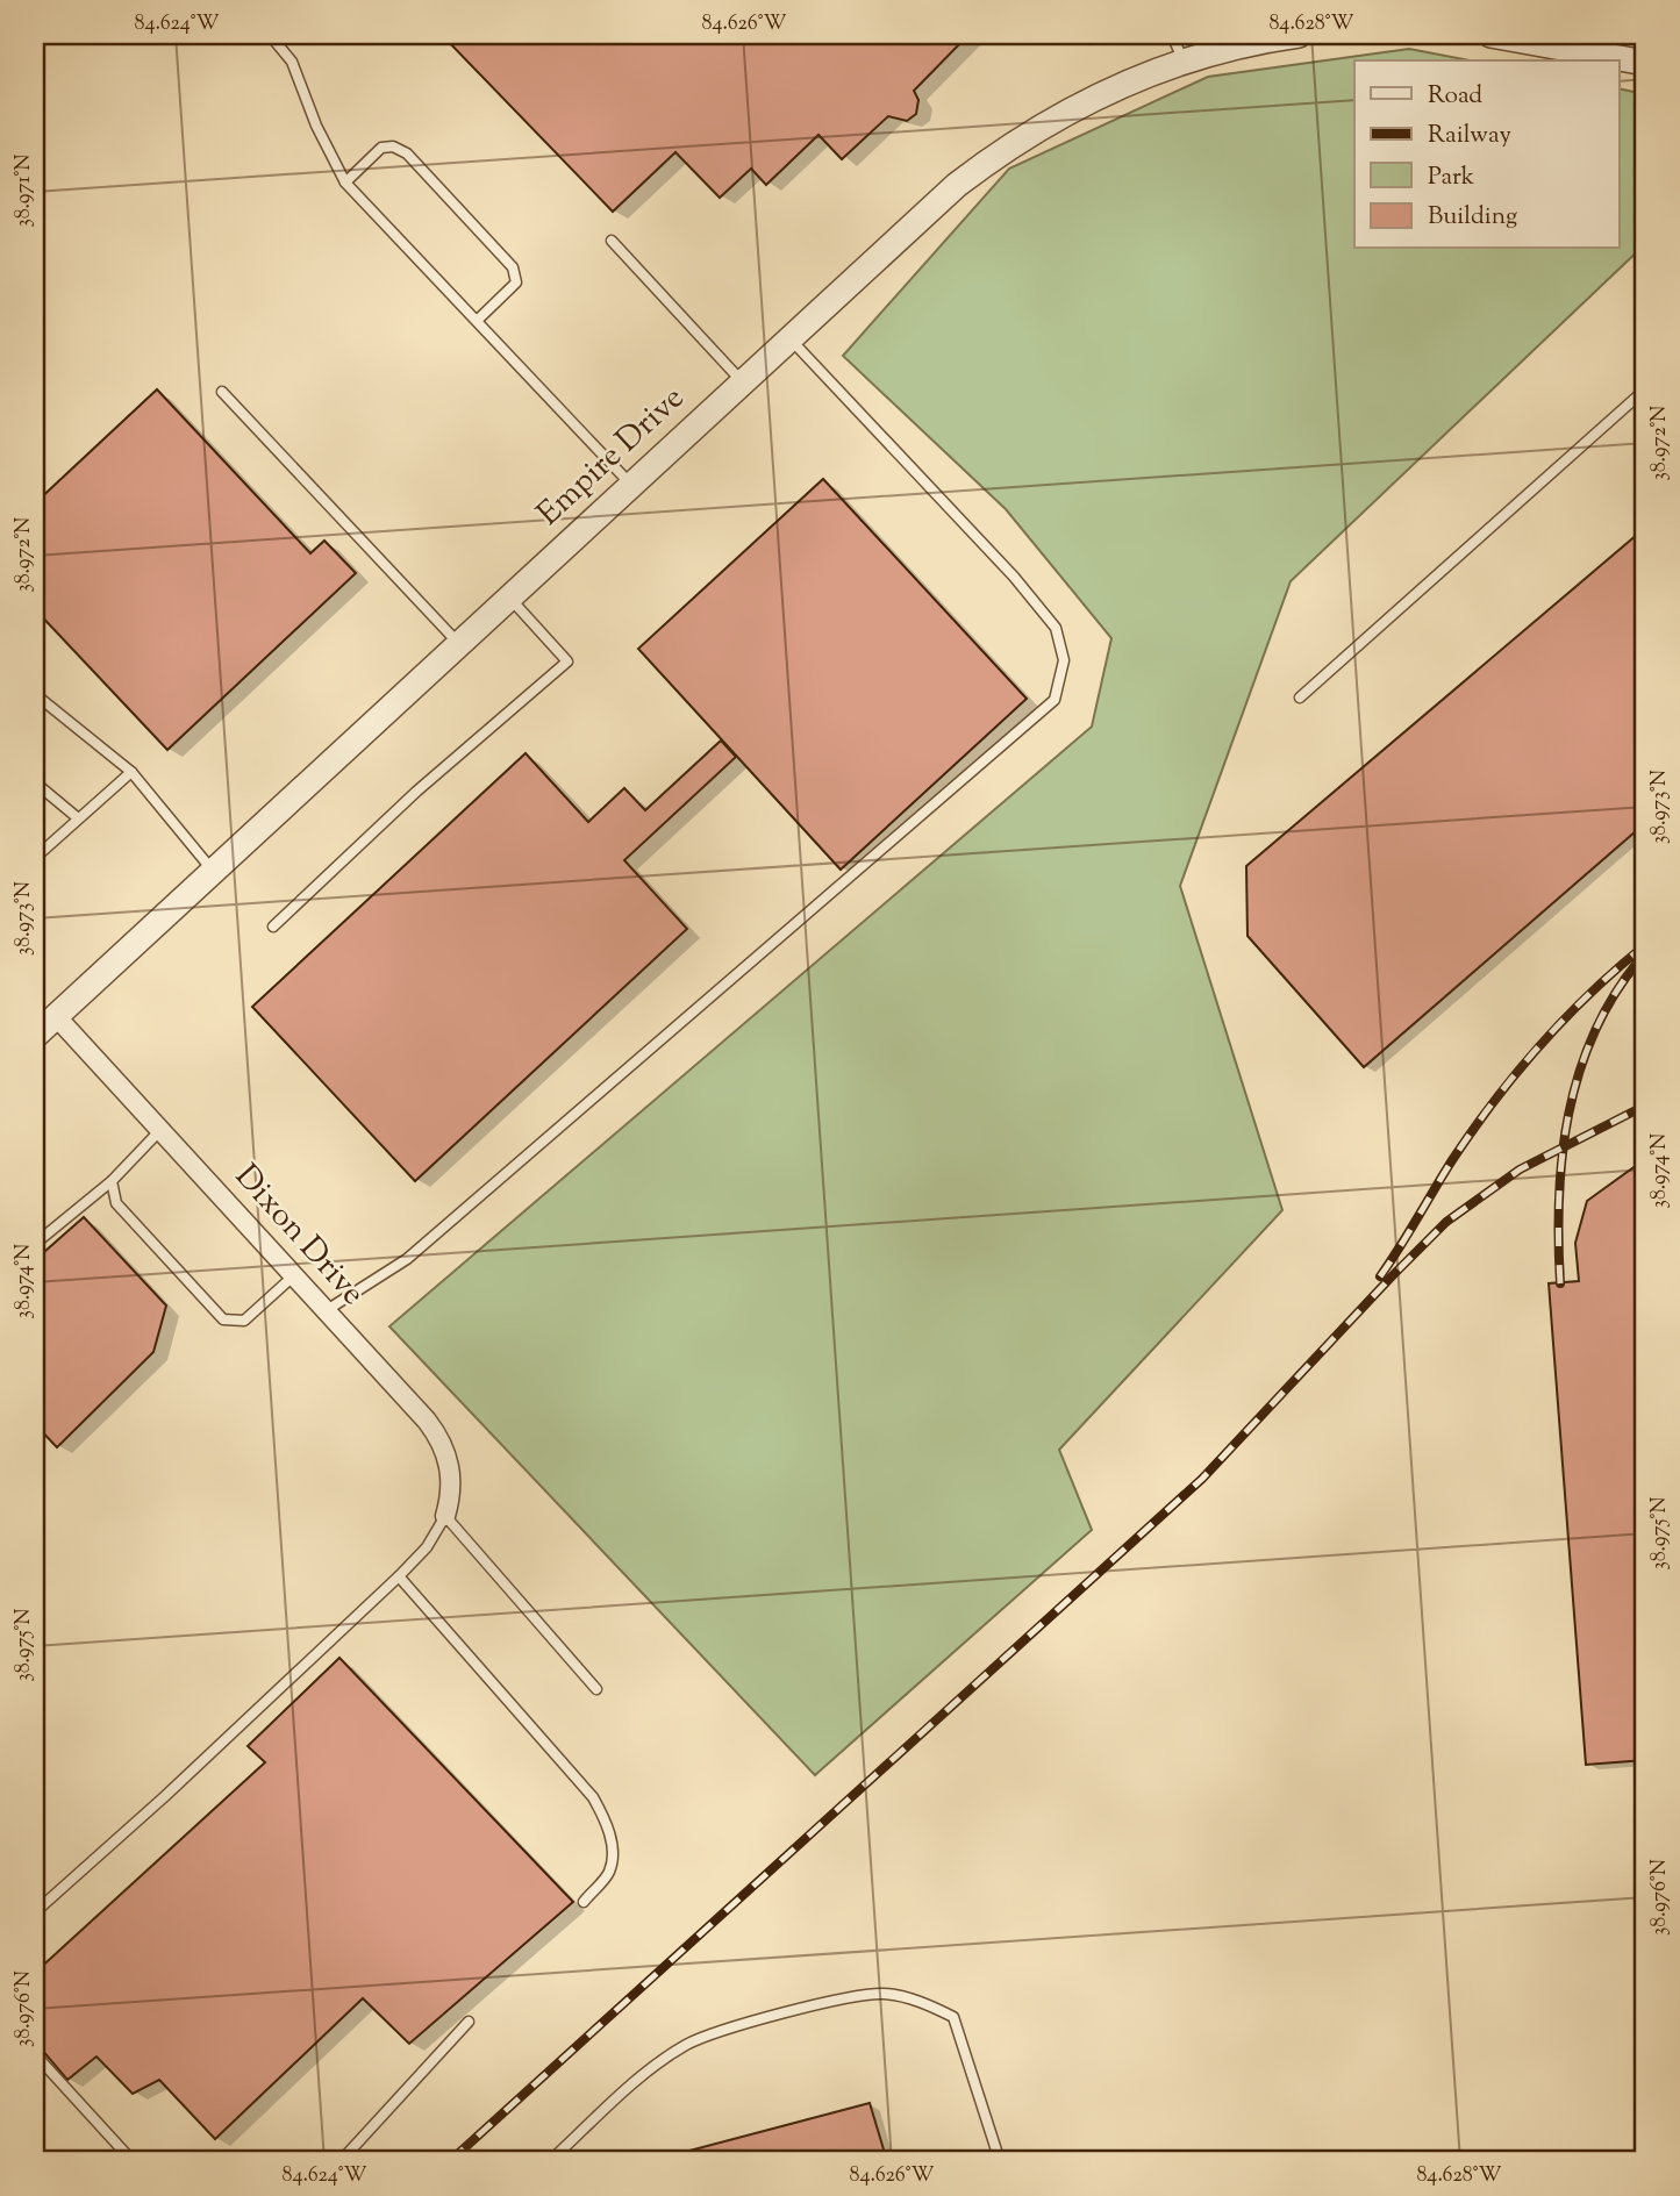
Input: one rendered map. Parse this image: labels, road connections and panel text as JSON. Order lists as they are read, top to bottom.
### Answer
{
  "streets": {
    "street": ["Empire Drive", "Dixon Drive"]
  },
  "crossings": [
    ["Empire Drive", "Dixon Drive"]
  ],
  "legend": [
    "Road",
    "Railway",
    "Park",
    "Building"
  ],
  "coordinates": [
    "84.624°W",
    "84.626°W",
    "84.628°W",
    "38.971°N",
    "38.972°N",
    "38.973°N",
    "38.974°N",
    "38.975°N",
    "38.976°N"
  ]
}
